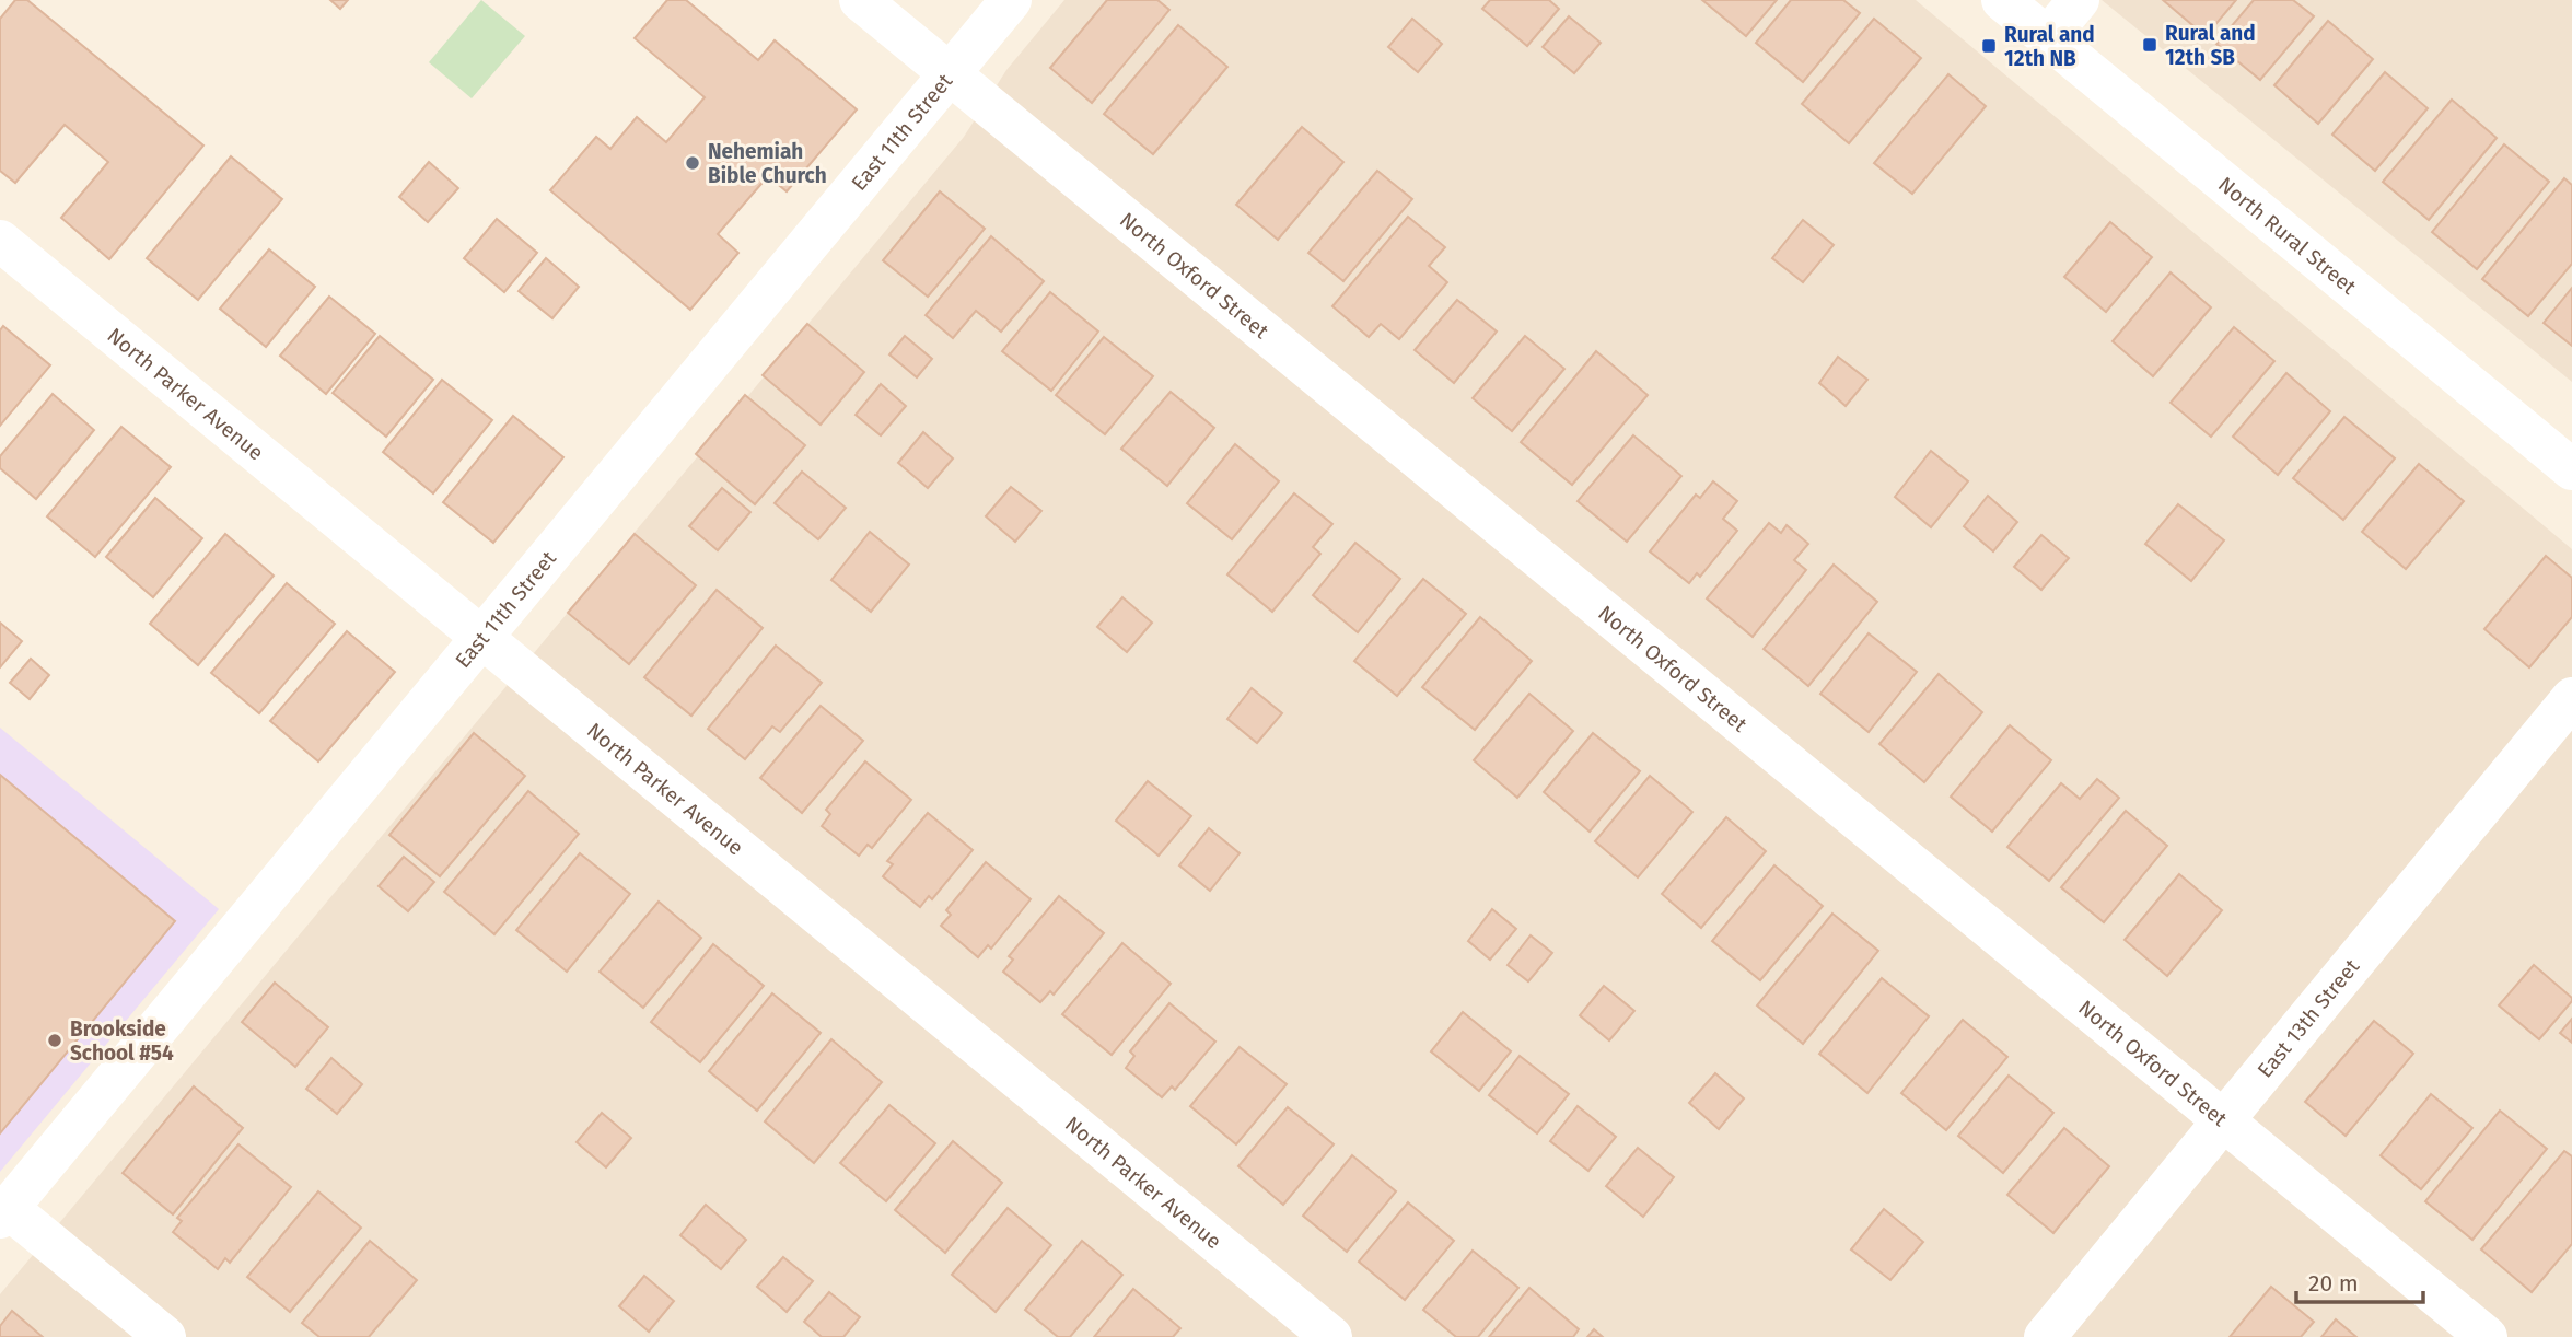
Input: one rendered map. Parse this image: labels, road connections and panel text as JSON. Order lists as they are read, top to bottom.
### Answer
{
  "streets": {
    "street": [
      "East 11th Street",
      "North Rural Street",
      "North Oxford Street",
      "North Parker Avenue",
      "East 13th Street"
    ]
  },
  "crossings": [
    ["East 11th Street", "North Oxford Street"],
    ["East 11th Street", "North Parker Avenue"],
    ["North Oxford Street", "East 13th Street"]
  ],
  "places": {
    "transit": ["Rural and 12th SB", "Rural and 12th NB"],
    "other": ["Nehemiah Bible Church", "Brookside School #54"]
  },
  "scale_bar": "20 m"
}
